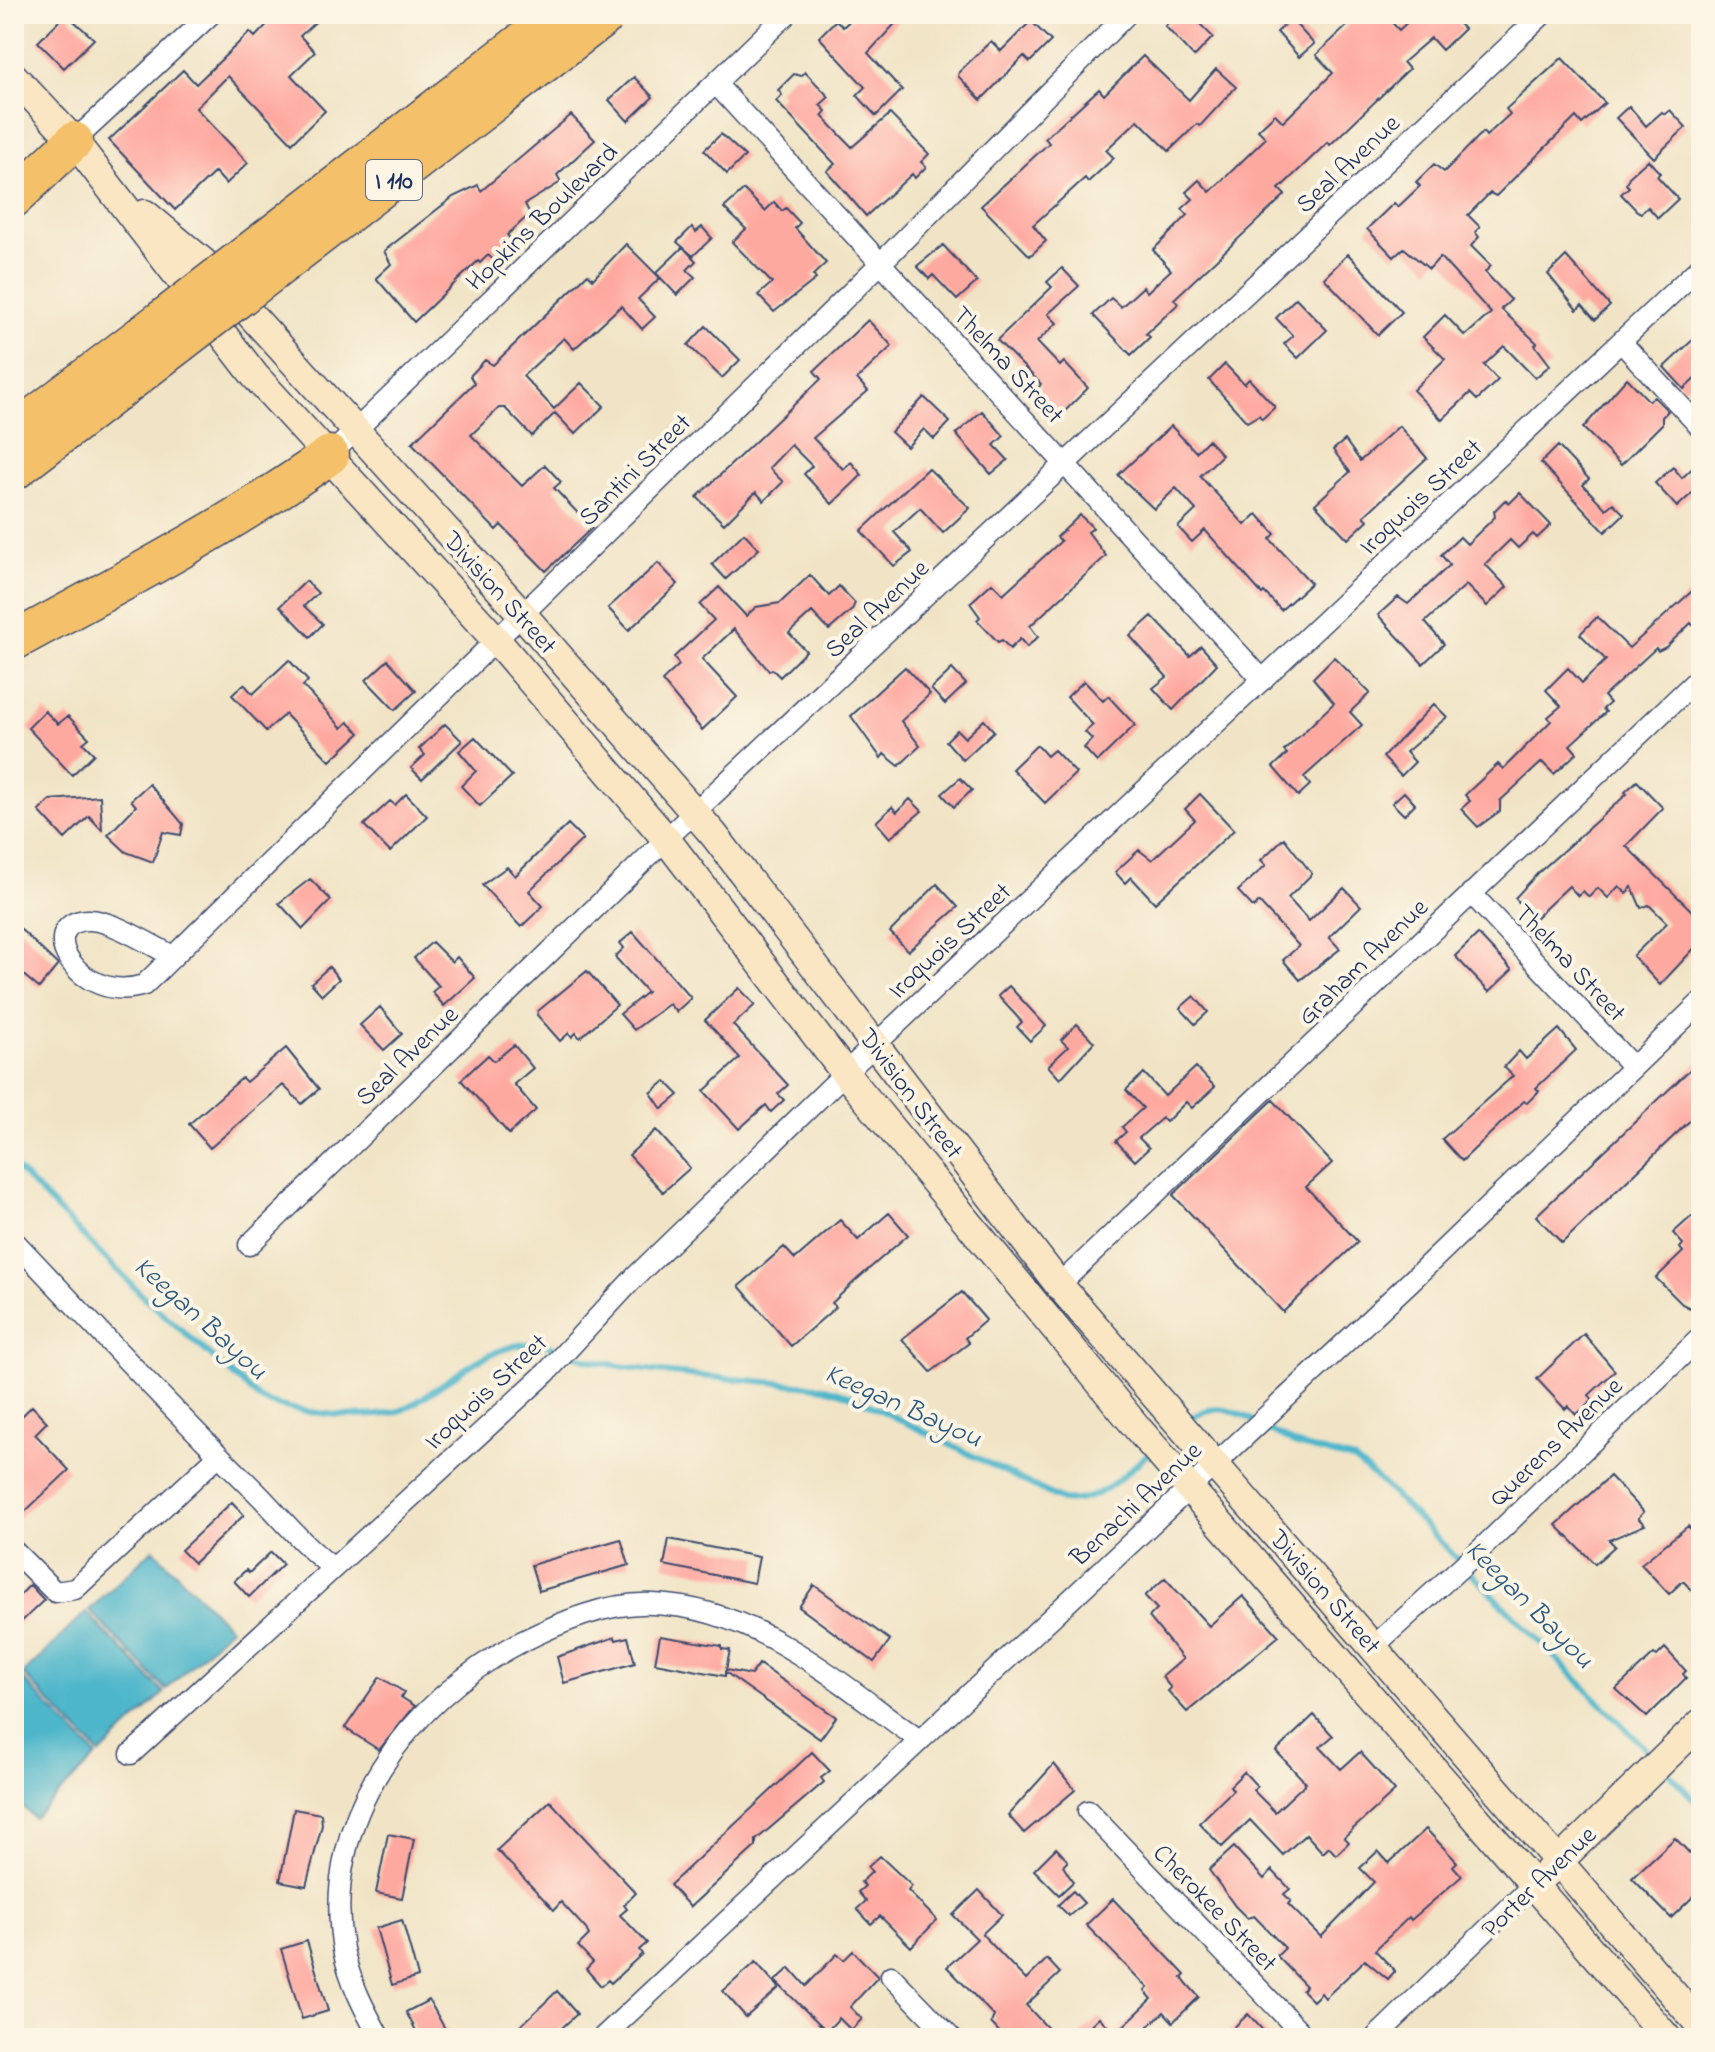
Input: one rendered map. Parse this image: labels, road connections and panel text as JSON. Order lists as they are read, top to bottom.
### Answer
{
  "streets": {
    "highway": ["I 110"],
    "main road": ["Division Street", "Porter Avenue"],
    "street": [
      "Seal Avenue",
      "Hopkins Boulevard",
      "Thelma Street",
      "Santini Street",
      "Iroquois Street",
      "Graham Avenue",
      "Querens Avenue",
      "Benachi Avenue",
      "Cherokee Street"
    ]
  },
  "crossings": [
    ["Seal Avenue", "Thelma Street"],
    ["Seal Avenue", "Division Street"],
    ["Hopkins Boulevard", "Thelma Street"],
    ["Hopkins Boulevard", "Division Street"],
    ["Thelma Street", "Santini Street"],
    ["Thelma Street", "Iroquois Street"],
    ["Thelma Street", "Graham Avenue"],
    ["Thelma Street", "Benachi Avenue"],
    ["Santini Street", "Division Street"],
    ["Iroquois Street", "Division Street"],
    ["Division Street", "Graham Avenue"],
    ["Division Street", "Querens Avenue"],
    ["Division Street", "Benachi Avenue"],
    ["Division Street", "Porter Avenue"]
  ],
  "water": ["Keegan Bayou"]
}
